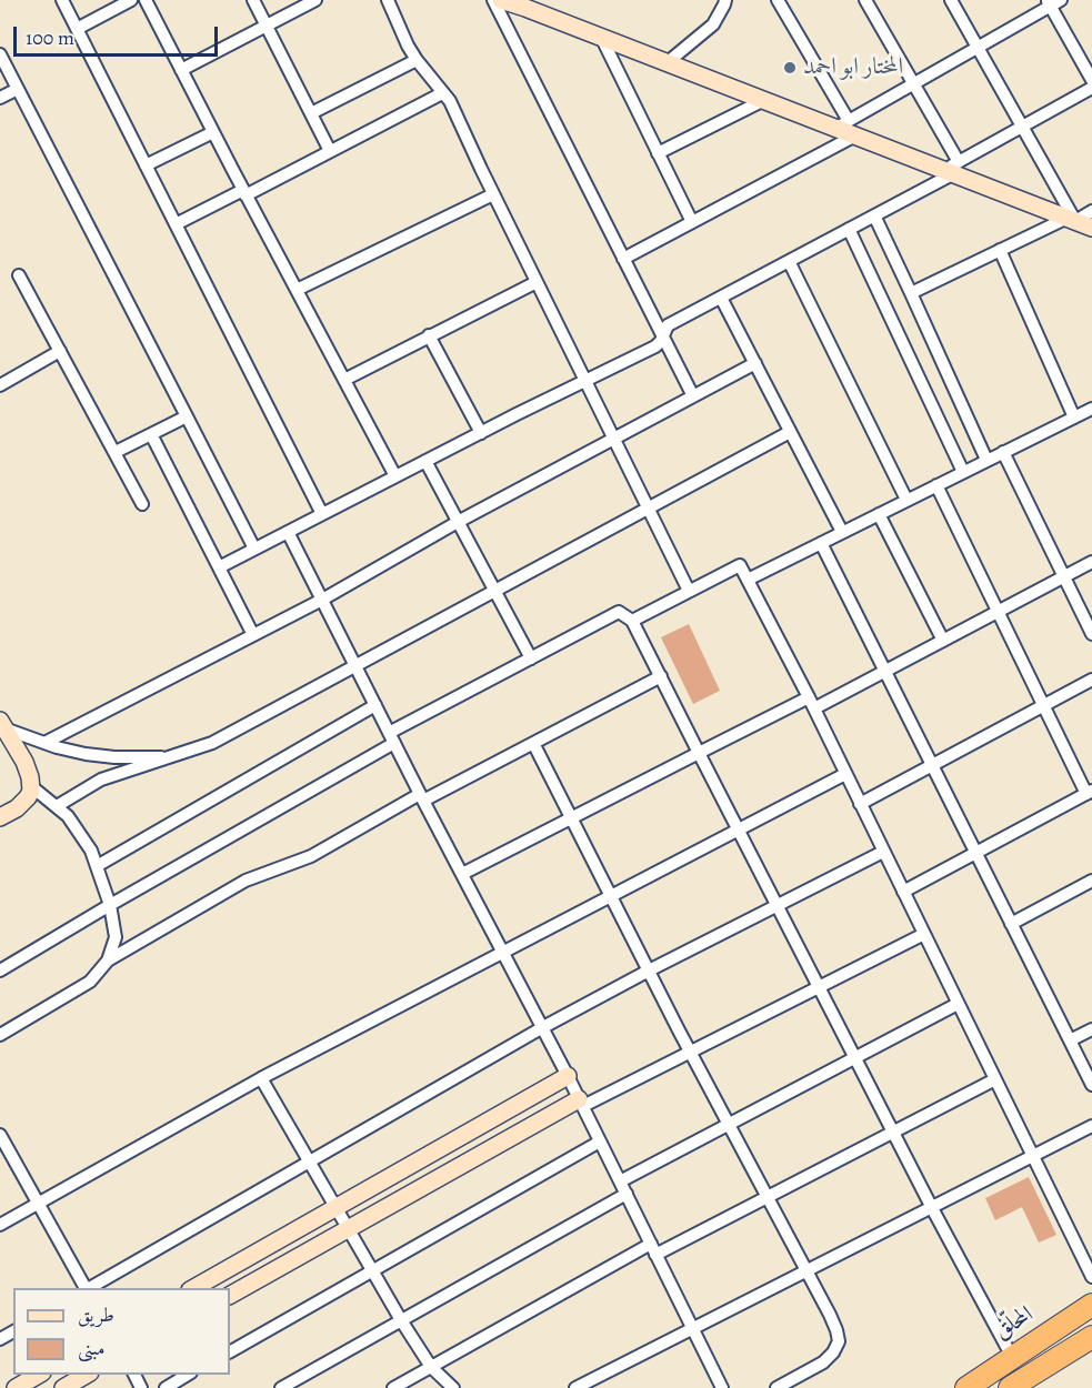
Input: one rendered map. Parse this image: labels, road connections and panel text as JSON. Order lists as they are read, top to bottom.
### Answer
{
  "streets": {
    "highway": ["المحلّق"]
  },
  "places": ["المختار ابو احمد"],
  "legend": ["طريق", "مبنى"],
  "scale_bar": "100 m"
}
